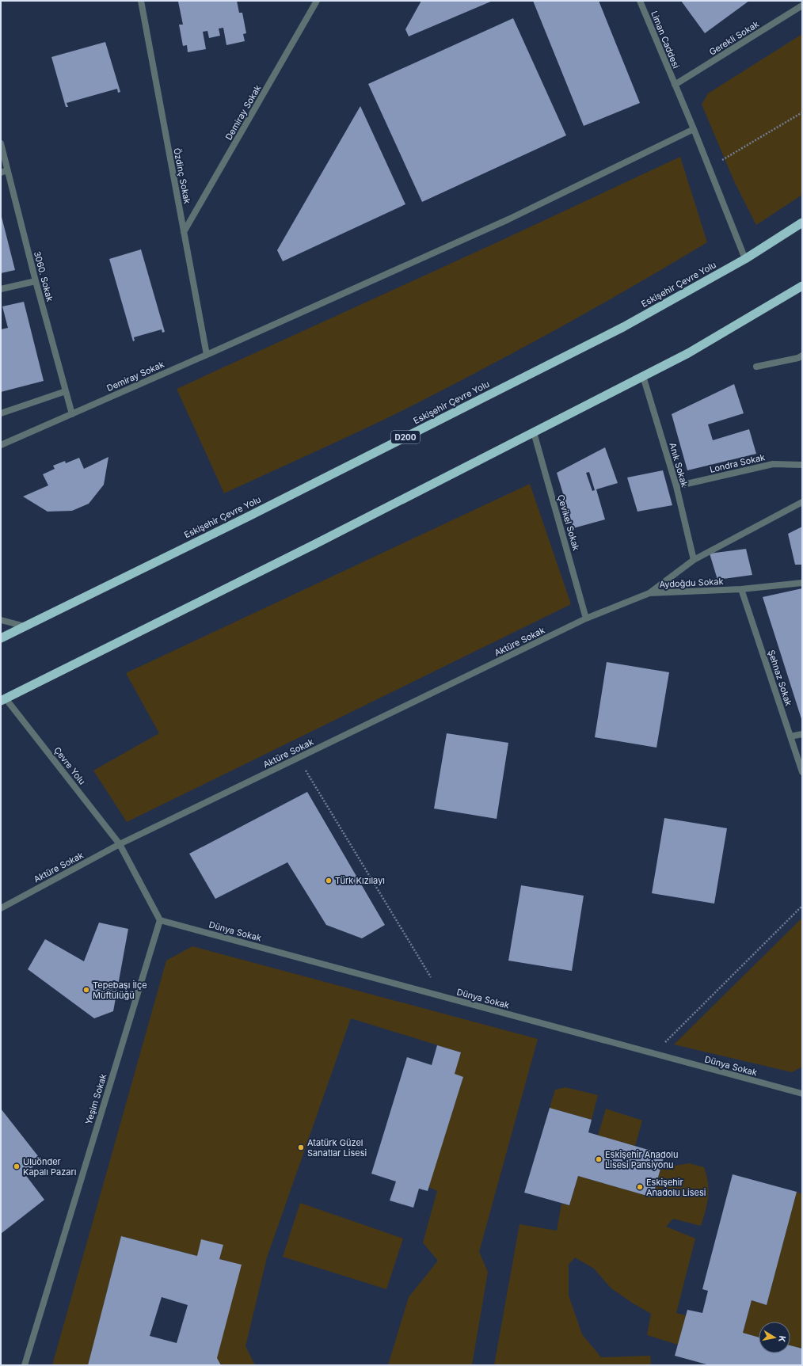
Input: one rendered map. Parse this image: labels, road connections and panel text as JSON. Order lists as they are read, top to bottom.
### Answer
{
  "streets": {
    "highway": ["Eskişehir Çevre Yolu", "D200"],
    "street": [
      "Gerekli Sokak",
      "Liman Caddesi",
      "Demiray Sokak",
      "Özdinç Sokak",
      "3060. Sokak",
      "Londra Sokak",
      "Anık Sokak",
      "Çevikel Sokak",
      "Aydoğdu Sokak",
      "Aktüre Sokak",
      "Şehnaz Sokak",
      "Çevre Yolu",
      "Dünya Sokak",
      "Yeşim Sokak"
    ]
  },
  "crossings": [
    ["Gerekli Sokak", "Liman Caddesi"],
    ["Liman Caddesi", "Demiray Sokak"],
    ["Liman Caddesi", "Eskişehir Çevre Yolu"],
    ["Demiray Sokak", "Özdinç Sokak"],
    ["Demiray Sokak", "3060. Sokak"],
    ["Londra Sokak", "Anık Sokak"],
    ["Çevikel Sokak", "Aydoğdu Sokak"],
    ["Çevikel Sokak", "Aktüre Sokak"],
    ["Aydoğdu Sokak", "Aktüre Sokak"],
    ["Aydoğdu Sokak", "Şehnaz Sokak"],
    ["Aktüre Sokak", "Çevre Yolu"],
    ["Dünya Sokak", "Yeşim Sokak"]
  ],
  "places": [
    "Türk Kızılayı",
    "Tepebaşı İlçe Müftülüğü",
    "Atatürk Güzel Sanatlar Lisesi",
    "Eskişehir Anadolu Lisesi Pansiyonu",
    "Uluönder Kapalı Pazarı",
    "Eskişehir Anadolu Lisesi"
  ],
  "north": "right"
}
